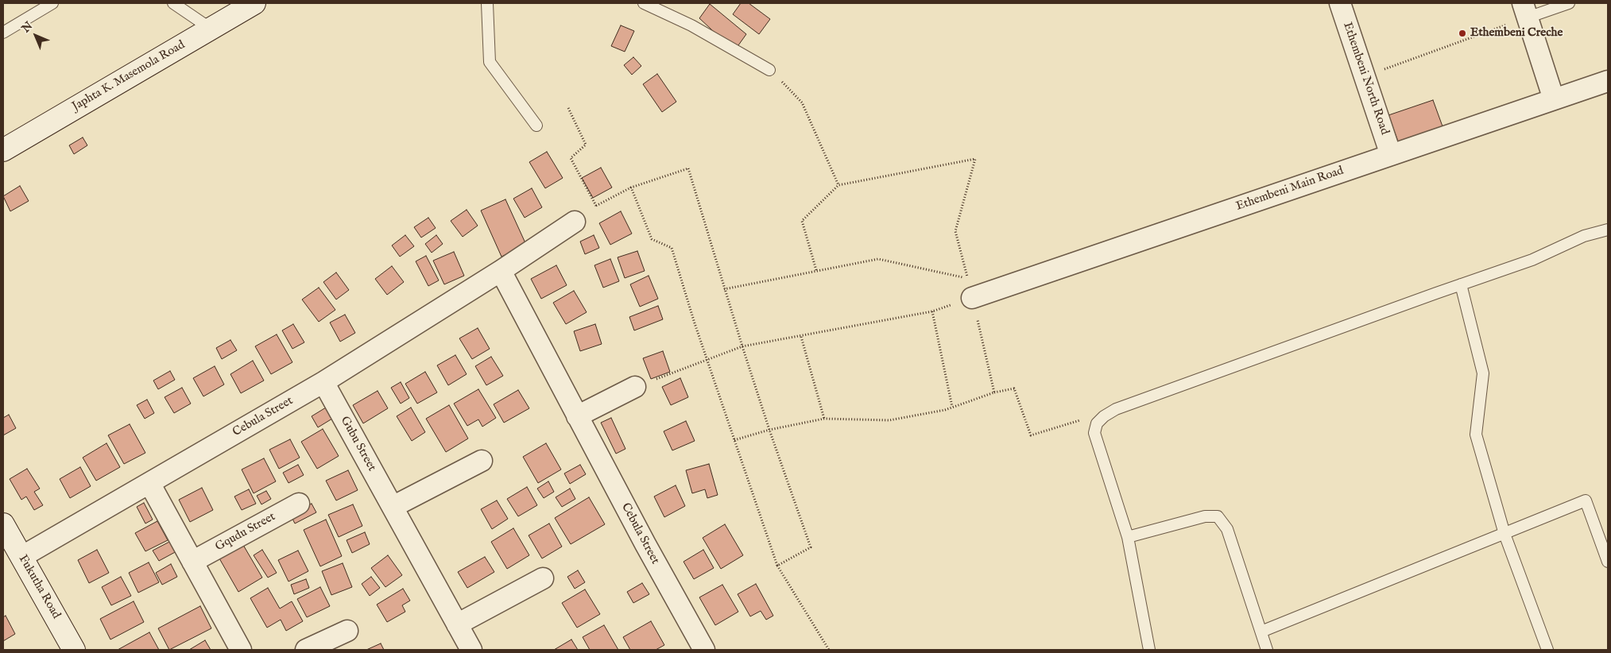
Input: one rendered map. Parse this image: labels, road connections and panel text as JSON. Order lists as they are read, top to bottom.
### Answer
{
  "streets": {
    "main road": ["Japhta K. Masemola Road", "Fukutha Road"],
    "street": [
      "Ethembeni North Road",
      "Ethembeni Main Road",
      "Cebula Street",
      "Gubu Street",
      "Gqudu Street"
    ]
  },
  "crossings": [
    ["Ethembeni North Road", "Ethembeni Main Road"],
    ["Cebula Street", "Gubu Street"],
    ["Cebula Street", "Fukutha Road"]
  ],
  "places": ["Ethembeni Creche"],
  "north": "top left"
}
